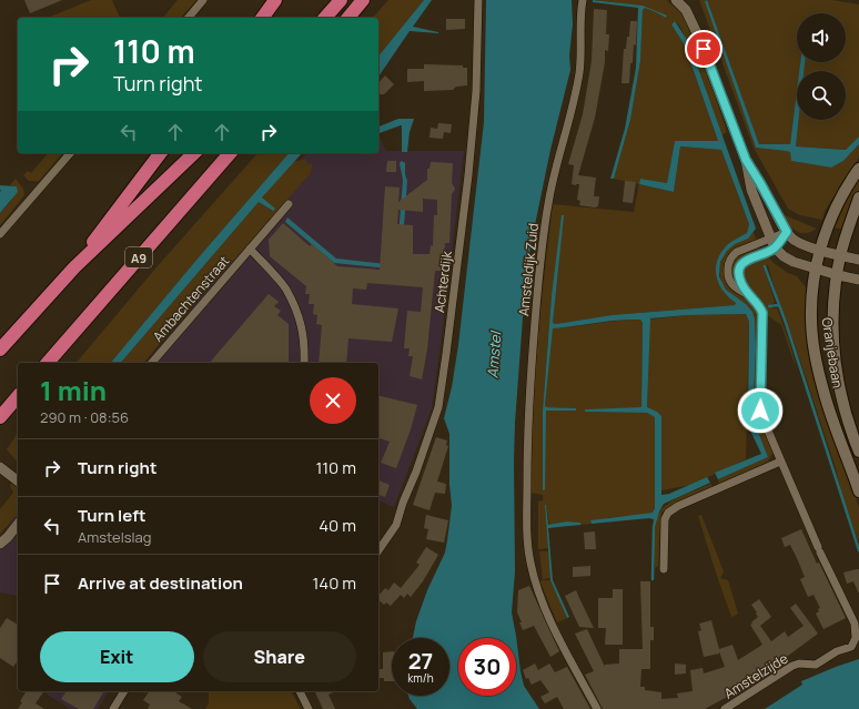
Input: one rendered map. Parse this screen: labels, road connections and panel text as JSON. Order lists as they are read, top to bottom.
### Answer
{
  "streets": {
    "highway": ["A9"],
    "main road": ["Oranjebaan"],
    "street": [
      "Amsteldijk Zuid",
      "Achterdijk",
      "Ambachtenstraat",
      "Amstelzijde"
    ]
  },
  "water": ["Amstel"],
  "page": {
    "turn": ["110 m", "Turn right"],
    "heading": ["1 min", "290 m · 08:56"],
    "list": [
      {
        "name": "Turn right",
        "value": "110 m"
      },
      {
        "name": "Turn left",
        "note": "Amstelslag",
        "value": "40 m"
      },
      {
        "name": "Arrive at destination",
        "value": "140 m"
      }
    ],
    "buttons": ["Exit", "Share"],
    "speed": "27 km/h",
    "limit": "30"
  }
}
